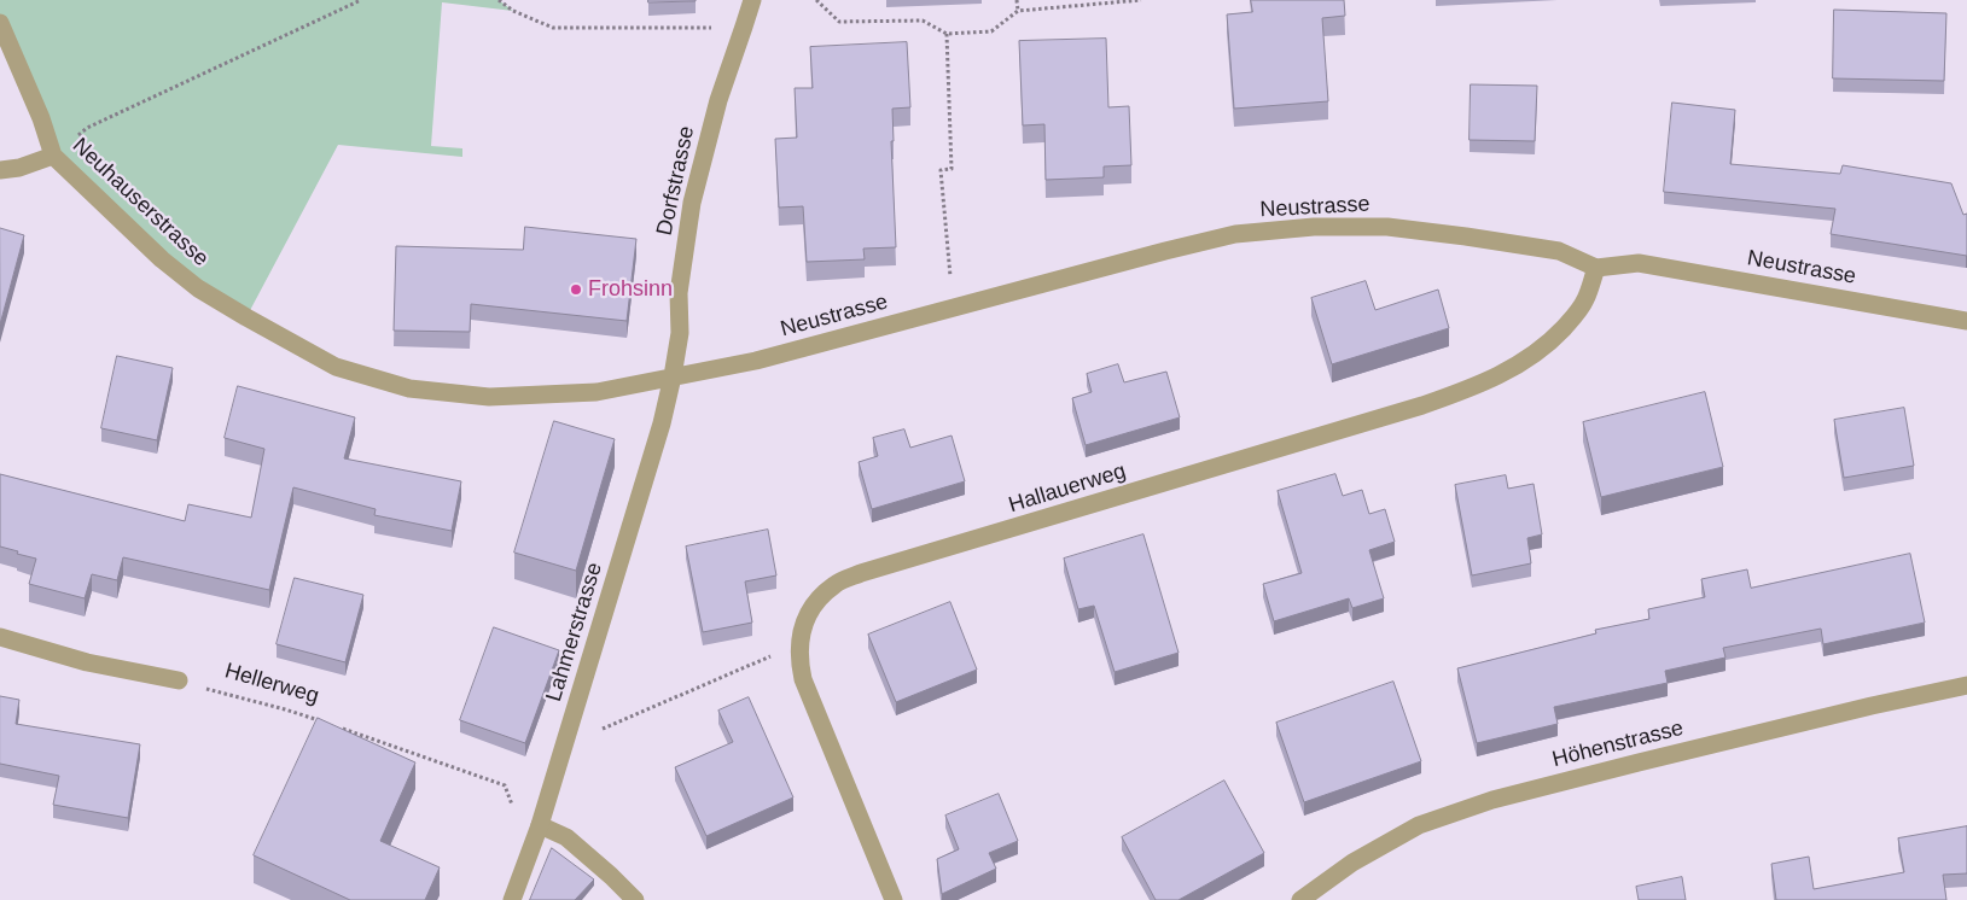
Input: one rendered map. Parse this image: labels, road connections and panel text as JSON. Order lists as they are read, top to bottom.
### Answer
{
  "streets": {
    "street": [
      "Dorfstrasse",
      "Neuhauserstrasse",
      "Neustrasse",
      "Hallauerweg",
      "Lahmerstrasse",
      "Höhenstrasse"
    ],
    "path": ["Hellerweg"]
  },
  "crossings": [
    ["Dorfstrasse", "Neuhauserstrasse"],
    ["Dorfstrasse", "Neustrasse"],
    ["Dorfstrasse", "Lahmerstrasse"],
    ["Neuhauserstrasse", "Neustrasse"],
    ["Neuhauserstrasse", "Lahmerstrasse"],
    ["Neustrasse", "Hallauerweg"],
    ["Neustrasse", "Lahmerstrasse"],
    ["Lahmerstrasse", "Hellerweg"]
  ],
  "places": ["Frohsinn"]
}
